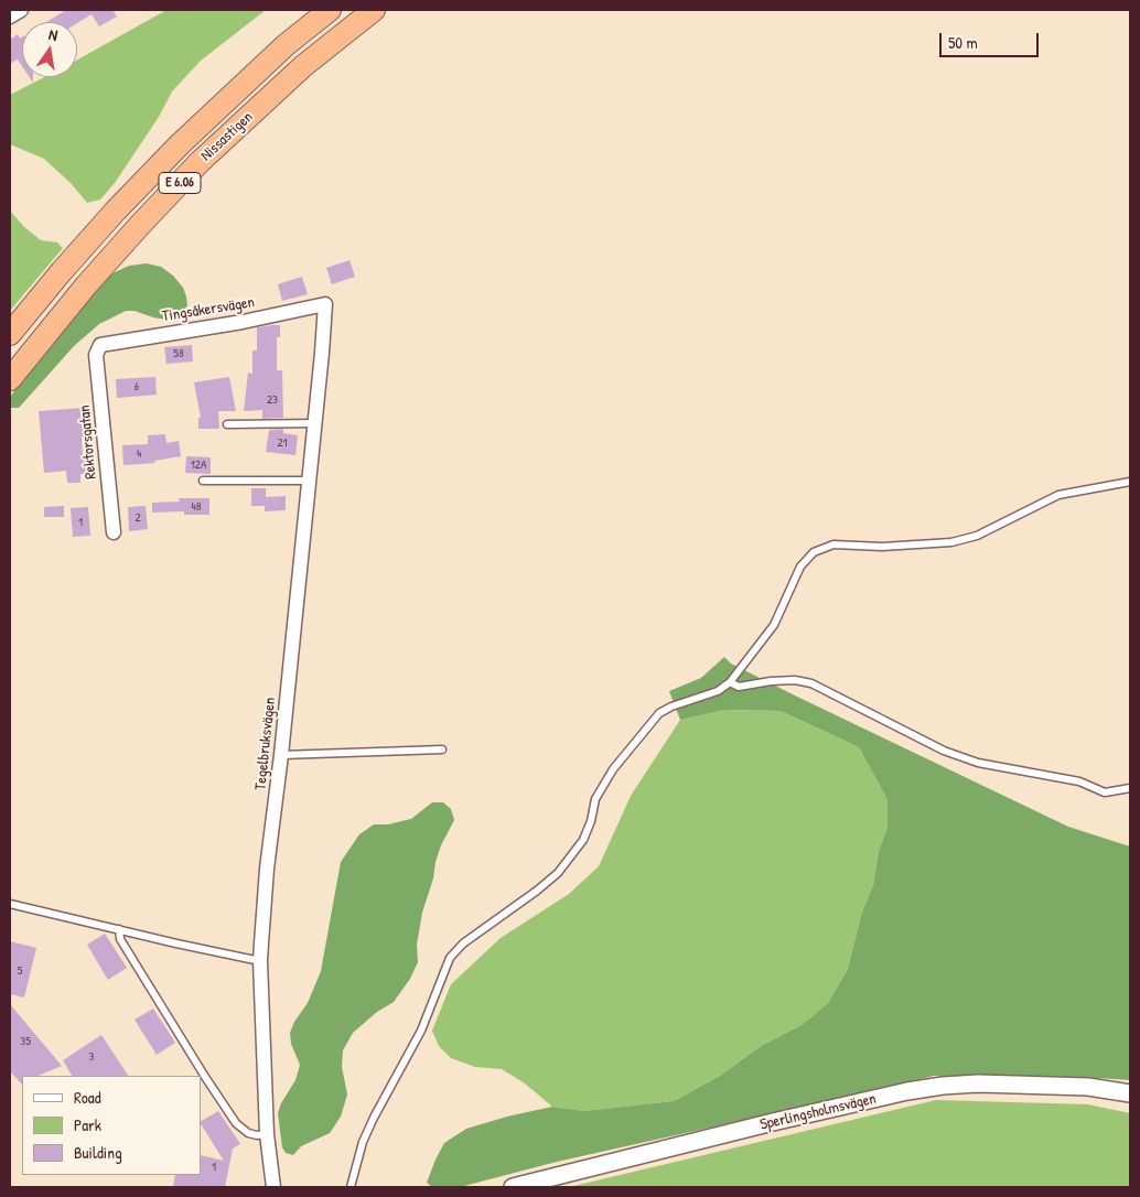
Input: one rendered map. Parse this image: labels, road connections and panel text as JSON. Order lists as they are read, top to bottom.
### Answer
{
  "streets": {
    "highway": ["Nissastigen", "E 6.06"],
    "street": [
      "Tingsåkersvägen",
      "Rektorsgatan",
      "Tegelbruksvägen",
      "Sperlingsholmsvägen"
    ]
  },
  "crossings": [
    ["Tingsåkersvägen", "Rektorsgatan"],
    ["Tingsåkersvägen", "Tegelbruksvägen"]
  ],
  "house_numbers": [
    "58",
    "6",
    "23",
    "21",
    "4",
    "12A",
    "48",
    "2",
    "1",
    "5",
    "35",
    "3",
    "1"
  ],
  "legend": ["Road", "Park", "Building"],
  "scale_bar": "50 m",
  "north": "top"
}
